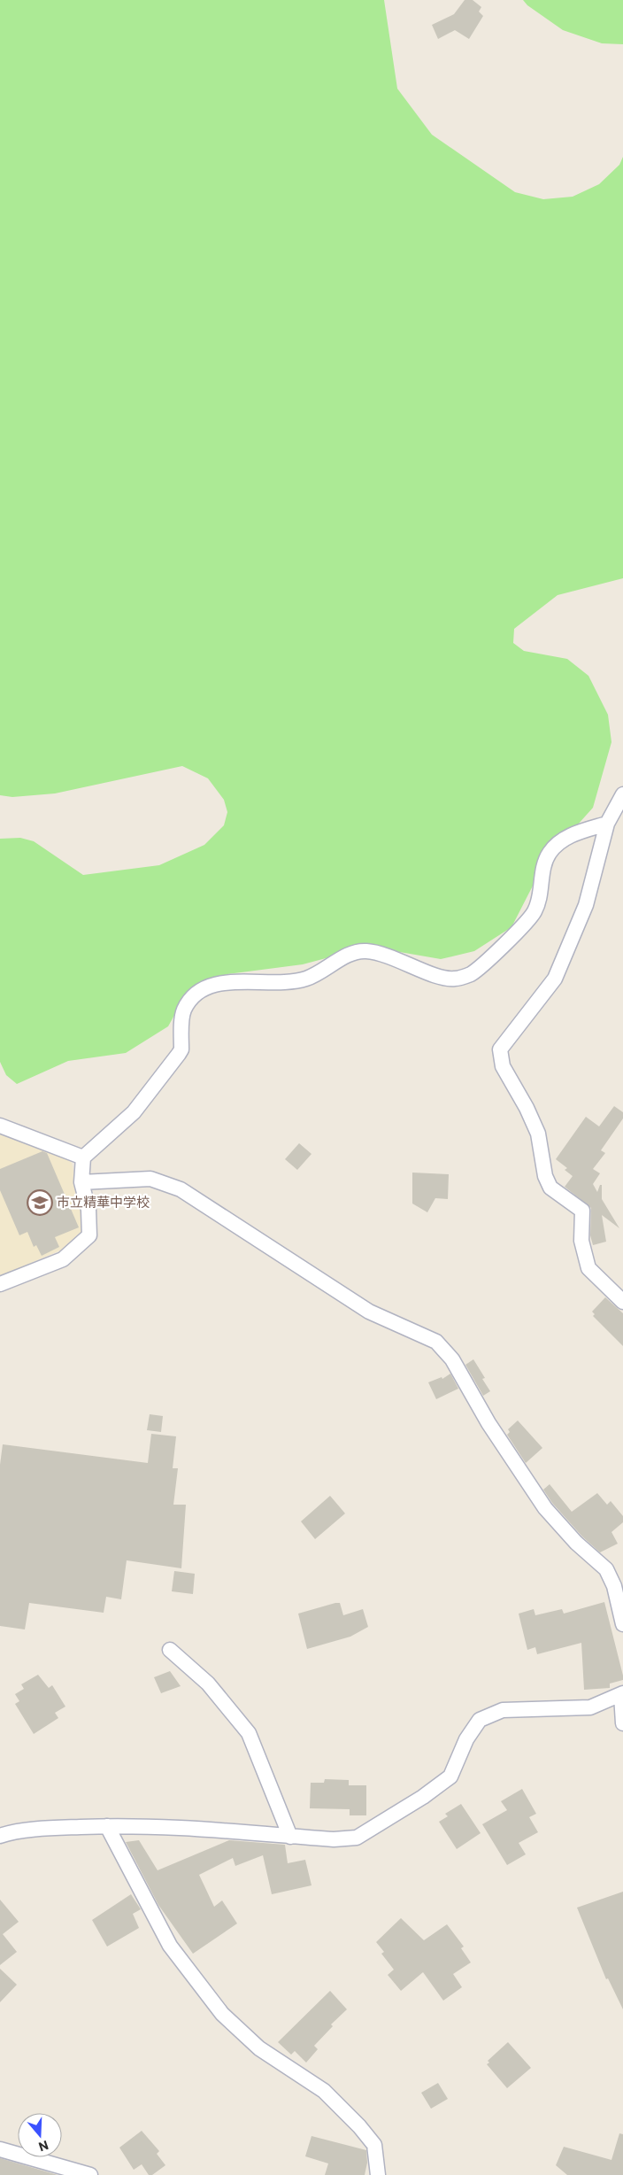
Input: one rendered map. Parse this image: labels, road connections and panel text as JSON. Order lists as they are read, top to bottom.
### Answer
{
  "places": {
    "school or university": ["市立精華中学校"]
  },
  "north": "bottom"
}
